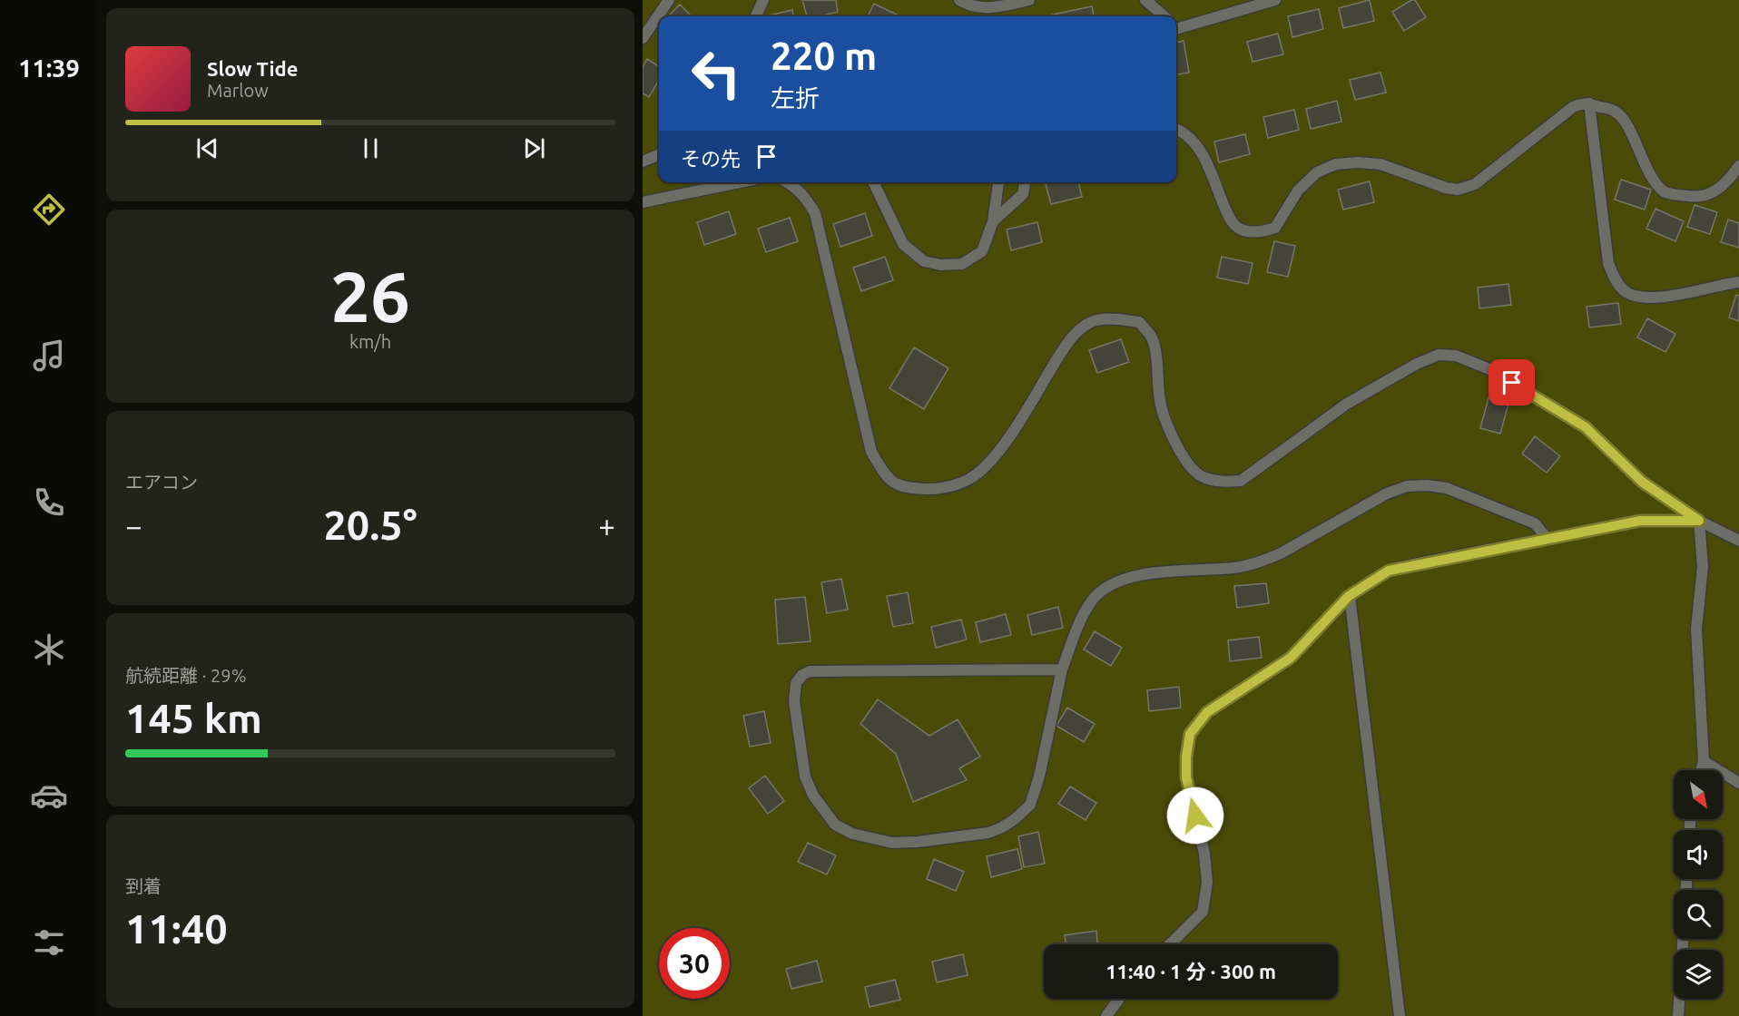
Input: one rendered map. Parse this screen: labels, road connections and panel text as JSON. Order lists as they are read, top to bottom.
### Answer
{
  "north": "bottom right",
  "page": {
    "tabs": "11:39",
    "turn": ["220 m", "左折"],
    "song": ["Slow Tide", "Marlow"],
    "then": "その先",
    "tile": [
      ["26", "km/h"],
      "エアコン",
      ["航続距離 · 29%", "145 km"],
      ["到着", "11:40"]
    ],
    "heat": ["−", "20.5°", "+"],
    "limit": "30",
    "trip": "11:40 · 1 分 · 300 m"
  }
}
